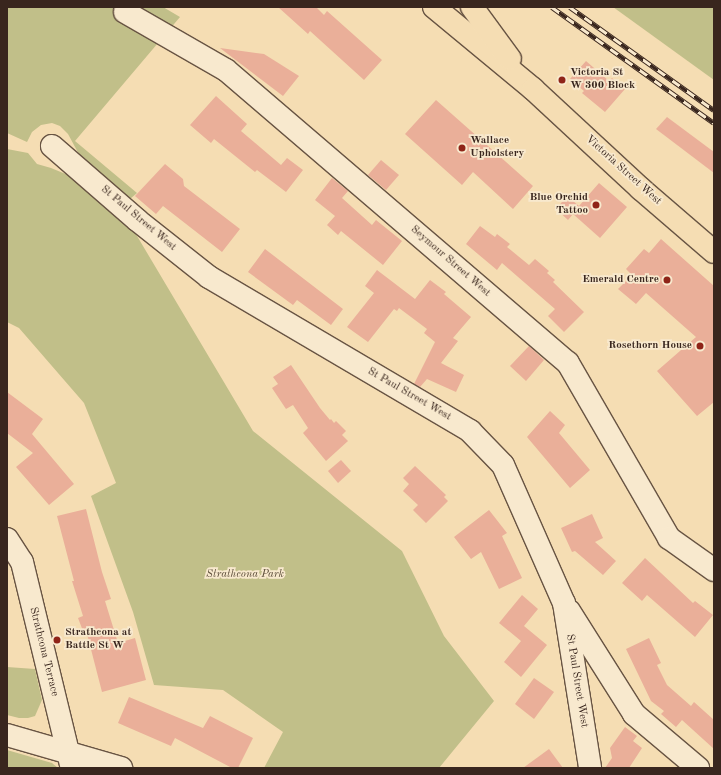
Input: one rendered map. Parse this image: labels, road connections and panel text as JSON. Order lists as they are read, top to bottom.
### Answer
{
  "streets": {
    "main road": ["Victoria Street West"],
    "street": ["St Paul Street West", "Seymour Street West", "Strathcona Terrace"]
  },
  "parks": ["Strathcona Park"],
  "places": [
    "Victoria St W 300 Block",
    "Wallace Upholstery",
    "Blue Orchid Tattoo",
    "Emerald Centre",
    "Rosethorn House",
    "Strathcona at Battle St W"
  ]
}
